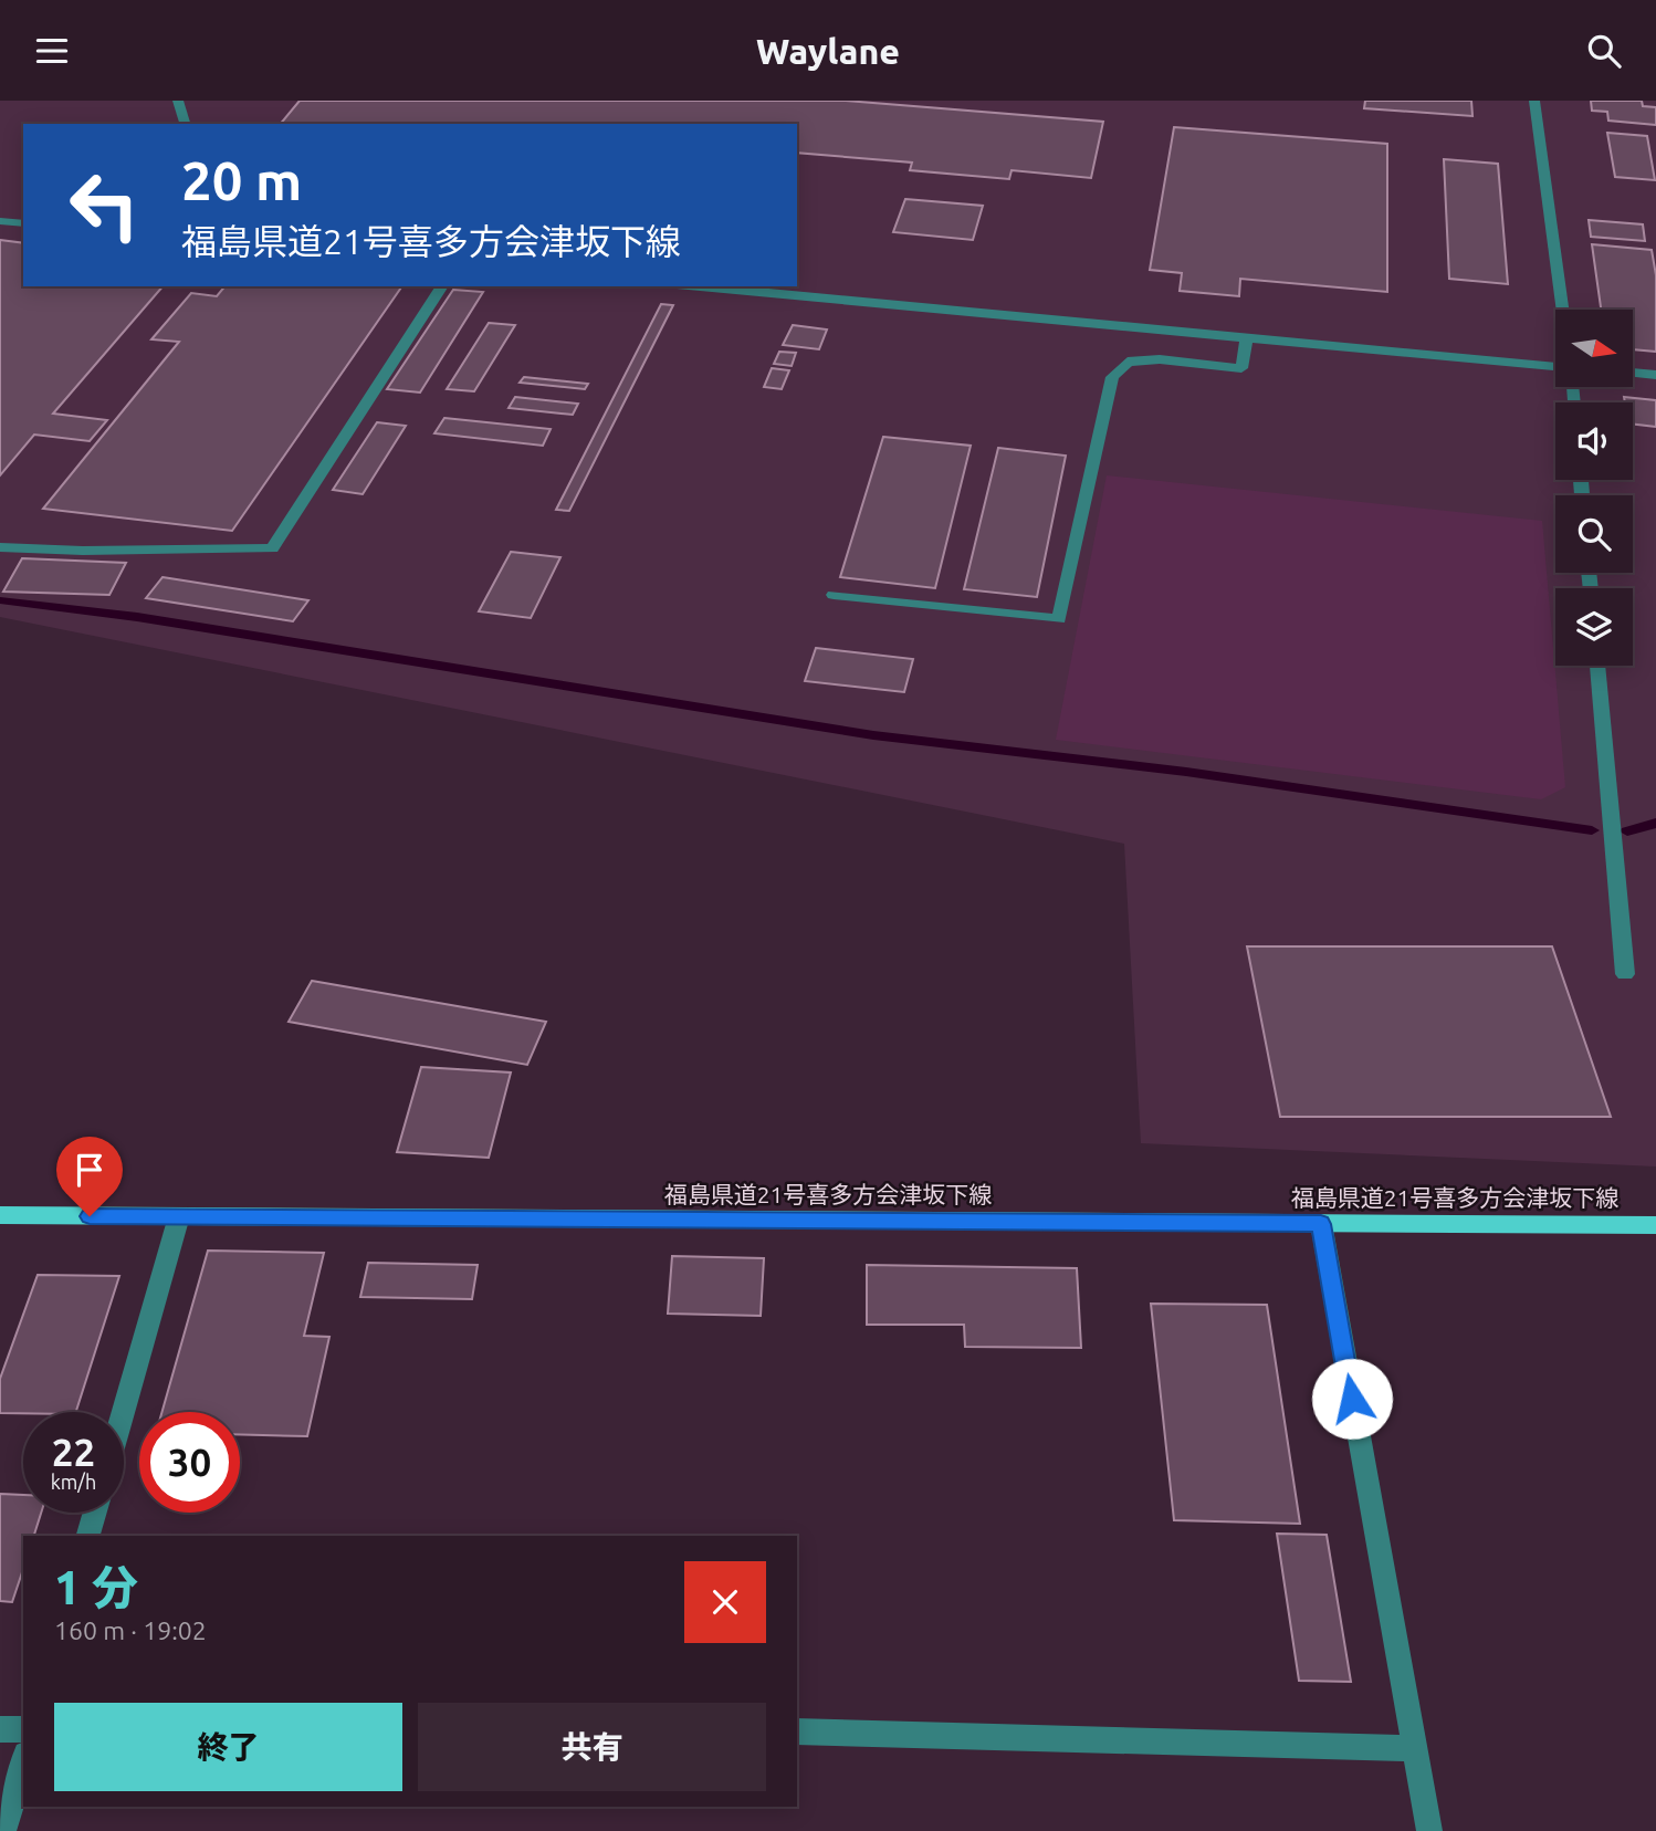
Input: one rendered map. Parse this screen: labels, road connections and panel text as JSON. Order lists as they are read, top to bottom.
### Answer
{
  "streets": {
    "main road": ["福島県道21号喜多方会津坂下線"]
  },
  "north": "right",
  "page": {
    "header": "Waylane",
    "turn": ["20 m", "福島県道21号喜多方会津坂下線"],
    "speed": "22 km/h",
    "limit": "30",
    "heading": ["1 分", "160 m · 19:02"],
    "buttons": ["終了", "共有"]
  }
}
